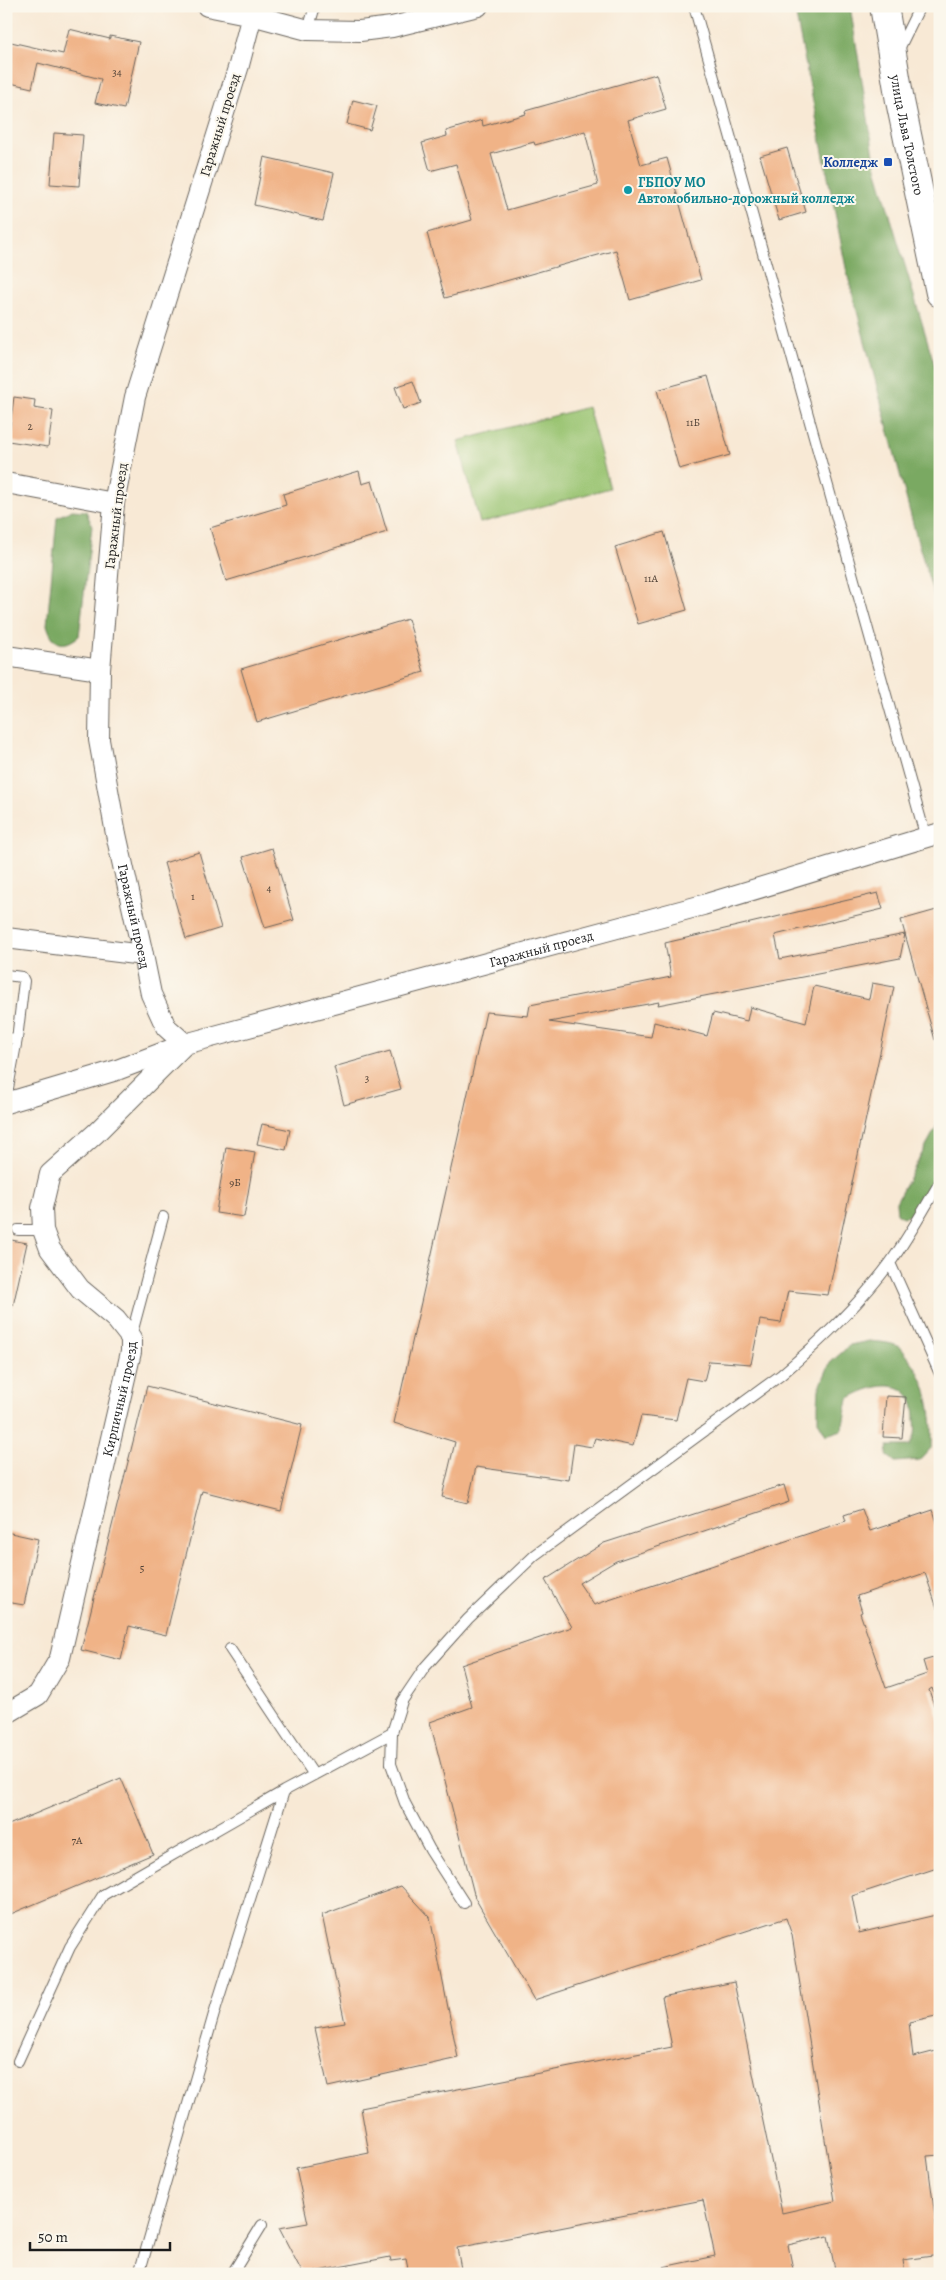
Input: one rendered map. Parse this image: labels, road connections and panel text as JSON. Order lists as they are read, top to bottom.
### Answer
{
  "streets": {
    "highway": ["улица Льва Толстого"],
    "street": ["Гаражный проезд", "Кирпичный проезд"]
  },
  "crossings": [
    ["Гаражный проезд", "Кирпичный проезд"]
  ],
  "places": {
    "transit": ["Колледж"],
    "other": ["ГБПОУ МО Автомобильно-дорожный колледж"]
  },
  "house_numbers": [
    "34",
    "11Б",
    "2",
    "11А",
    "4",
    "1",
    "3",
    "9Б",
    "5",
    "7А"
  ],
  "scale_bar": "50 m"
}
